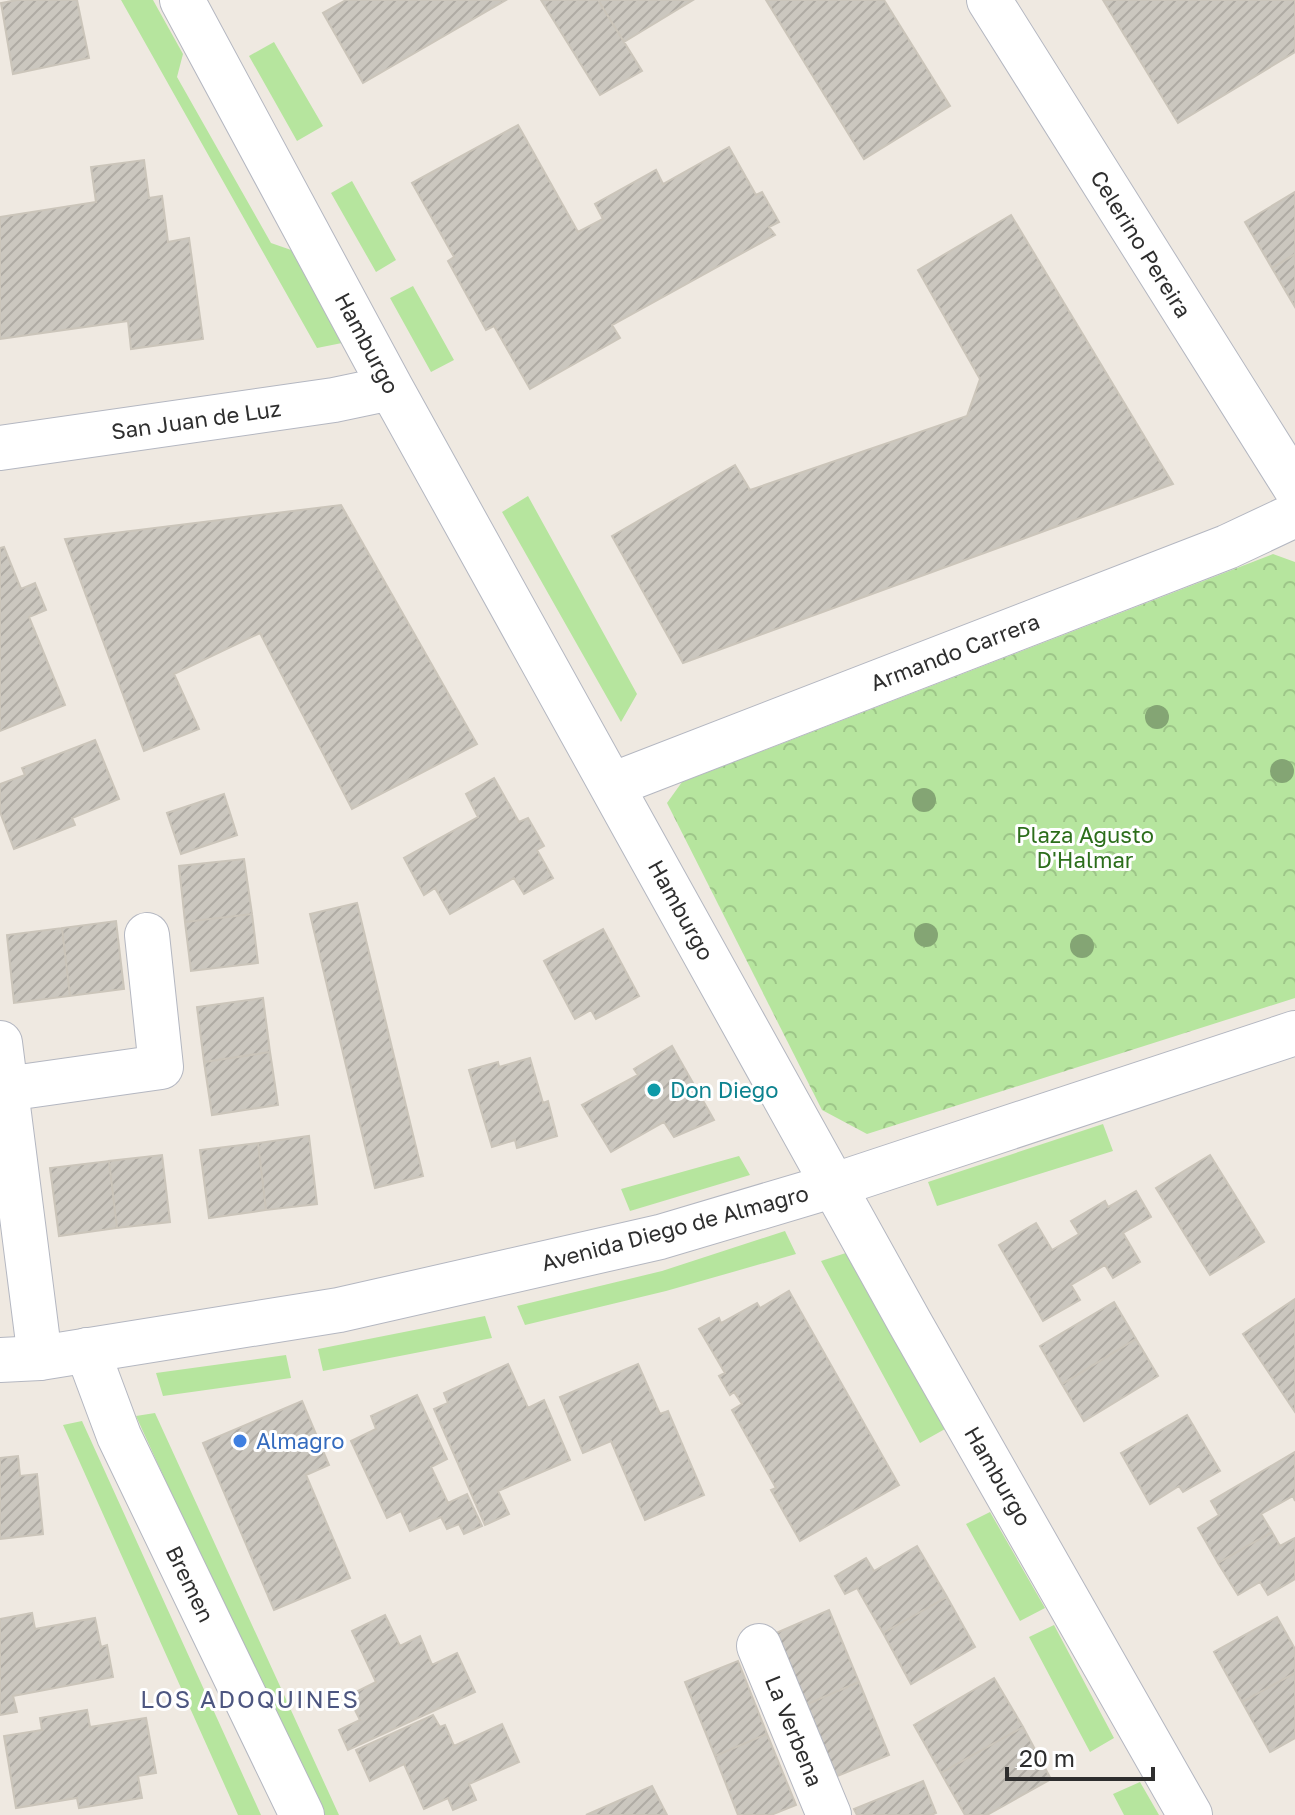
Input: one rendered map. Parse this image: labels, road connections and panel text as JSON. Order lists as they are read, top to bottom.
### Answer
{
  "streets": {
    "street": [
      "Celerino Pereira",
      "Hamburgo",
      "San Juan de Luz",
      "Armando Carrera",
      "Avenida Diego de Almagro",
      "Bremen",
      "La Verbena"
    ]
  },
  "crossings": [
    ["Hamburgo", "San Juan de Luz"],
    ["Hamburgo", "Armando Carrera"],
    ["Hamburgo", "Avenida Diego de Almagro"],
    ["Avenida Diego de Almagro", "Bremen"]
  ],
  "districts": ["LOS ADOQUINES"],
  "parks": ["Plaza Agusto D'Halmar"],
  "places": ["Don Diego", "Almagro"],
  "scale_bar": "20 m"
}
